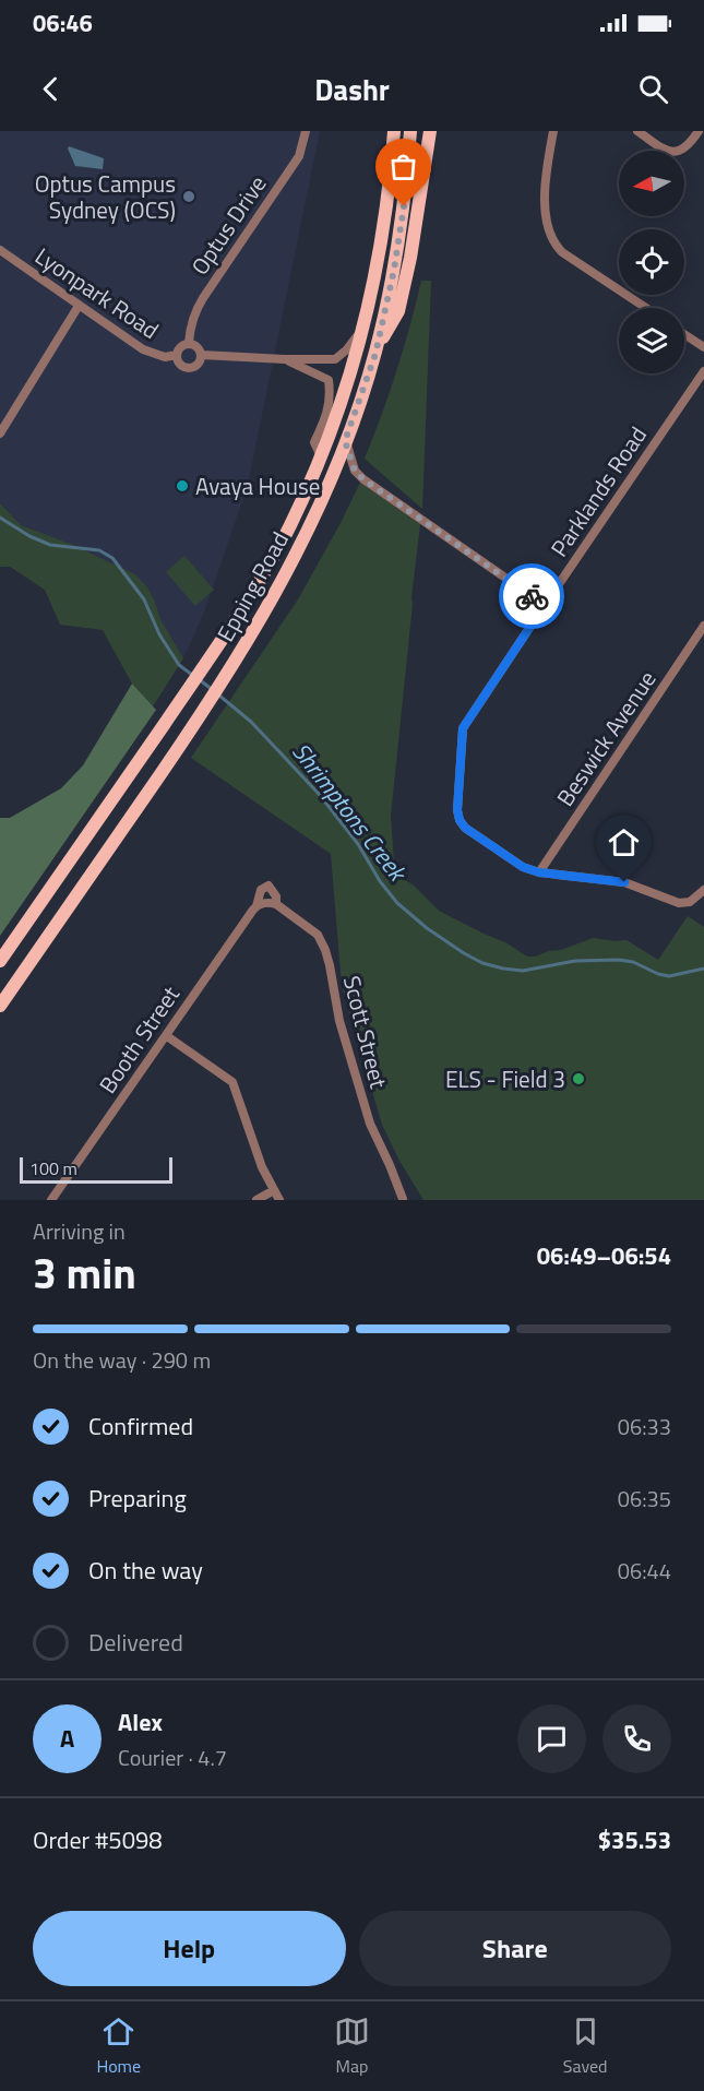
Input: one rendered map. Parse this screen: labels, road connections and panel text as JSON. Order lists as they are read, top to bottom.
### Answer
{
  "streets": {
    "main road": ["Epping Road"],
    "street": [
      "Optus Drive",
      "Lyonpark Road",
      "Parklands Road",
      "Beswick Avenue",
      "Scott Street",
      "Booth Street"
    ]
  },
  "crossings": [
    ["Optus Drive", "Lyonpark Road"],
    ["Parklands Road", "Beswick Avenue"],
    ["Scott Street", "Booth Street"]
  ],
  "water": ["Shrimptons Creek"],
  "places": ["Optus Campus Sydney (OCS)", "Avaya House", "ELS - Field 3"],
  "scale_bar": "100 m",
  "north": "left",
  "page": {
    "status": "06:46",
    "header": "Dashr",
    "scale": "100 m",
    "heading": ["3 min", "Arriving in", "06:49–06:54"],
    "panel": [
      "Alex",
      "Courier · 4.7",
      "Order #5098",
      "$35.53"
    ],
    "bar": "On the way · 290 m",
    "list": [
      ["Confirmed", "06:33"],
      ["Preparing", "06:35"],
      ["On the way", "06:44"],
      "Delivered"
    ],
    "round": "A",
    "buttons": ["Help", "Share"],
    "tabs": ["Home", "Map", "Saved"]
  }
}
